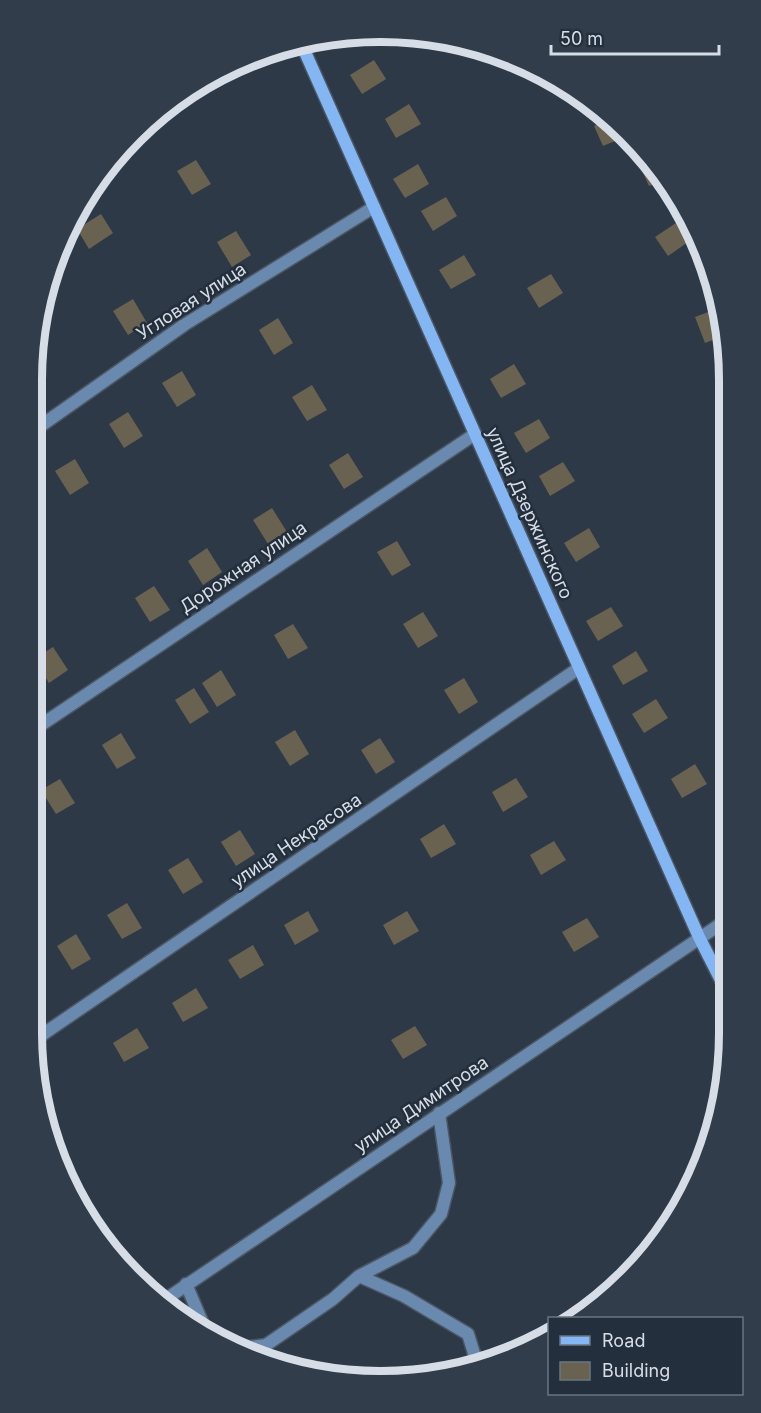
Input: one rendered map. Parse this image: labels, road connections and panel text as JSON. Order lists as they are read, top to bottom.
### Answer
{
  "streets": {
    "main road": ["улица Дзержинского"],
    "street": [
      "Угловая улица",
      "Дорожная улица",
      "улица Некрасова",
      "улица Димитрова"
    ]
  },
  "crossings": [
    ["Угловая улица", "улица Дзержинского"],
    ["улица Дзержинского", "Дорожная улица"],
    ["улица Дзержинского", "улица Некрасова"],
    ["улица Дзержинского", "улица Димитрова"]
  ],
  "legend": ["Road", "Building"],
  "scale_bar": "50 m"
}
